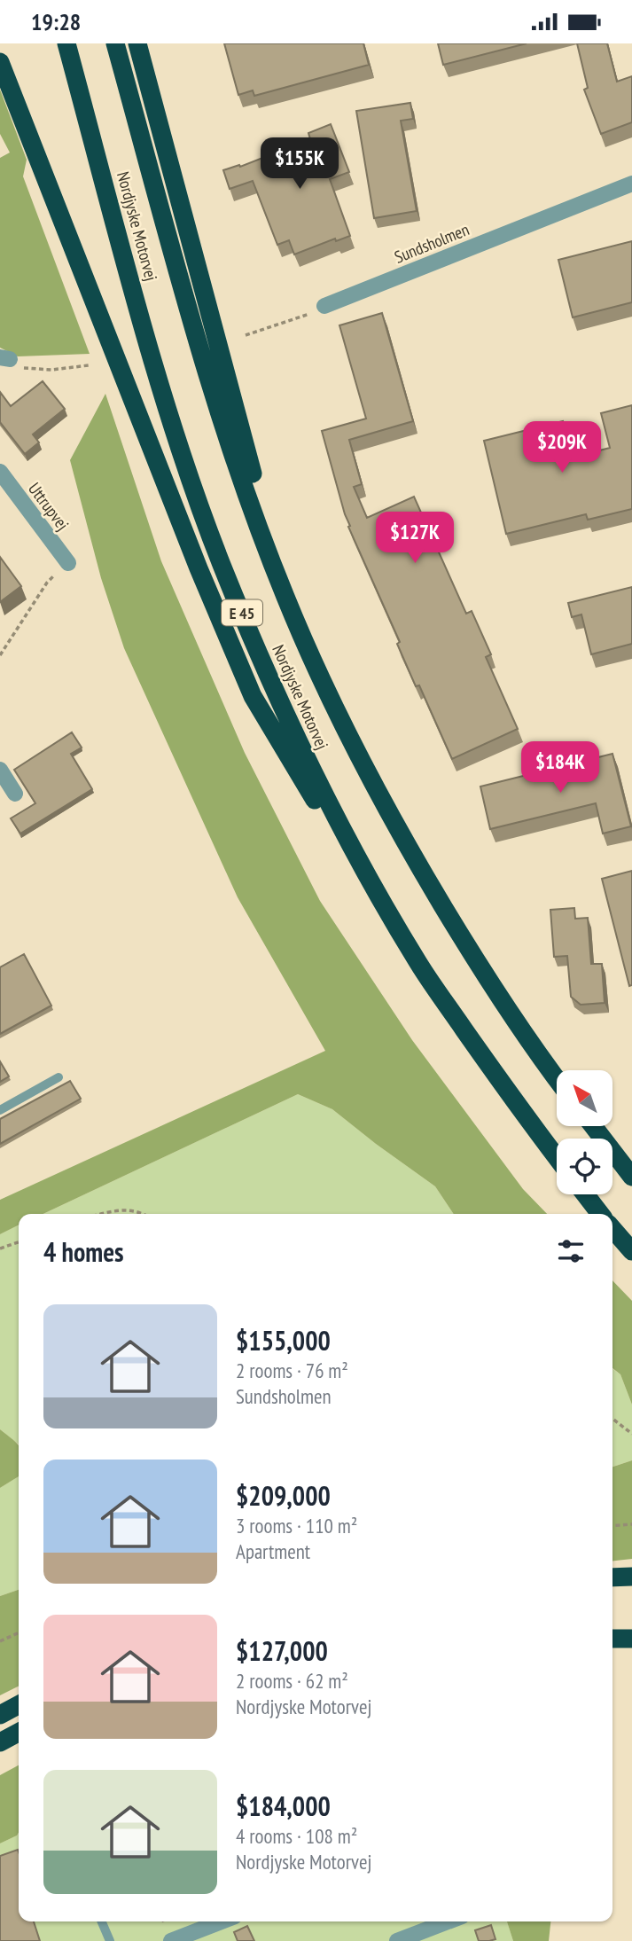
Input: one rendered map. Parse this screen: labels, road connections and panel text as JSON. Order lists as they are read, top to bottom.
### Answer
{
  "streets": {
    "highway": ["Nordjyske Motorvej", "E 45"],
    "street": ["Sundsholmen", "Uttrupvej"]
  },
  "north": "top left",
  "page": {
    "status": "19:28",
    "price": [
      "$155K",
      "$209K",
      "$127K",
      "$184K"
    ],
    "heading": "4 homes",
    "list": [
      {
        "name": "$155,000",
        "note": "2 rooms · 76 m² · Sundsholmen"
      },
      {
        "name": "$209,000",
        "note": "3 rooms · 110 m² · Apartment"
      },
      {
        "name": "$127,000",
        "note": "2 rooms · 62 m² · Nordjyske Motorvej"
      },
      {
        "name": "$184,000",
        "note": "4 rooms · 108 m² · Nordjyske Motorvej"
      }
    ]
  }
}
